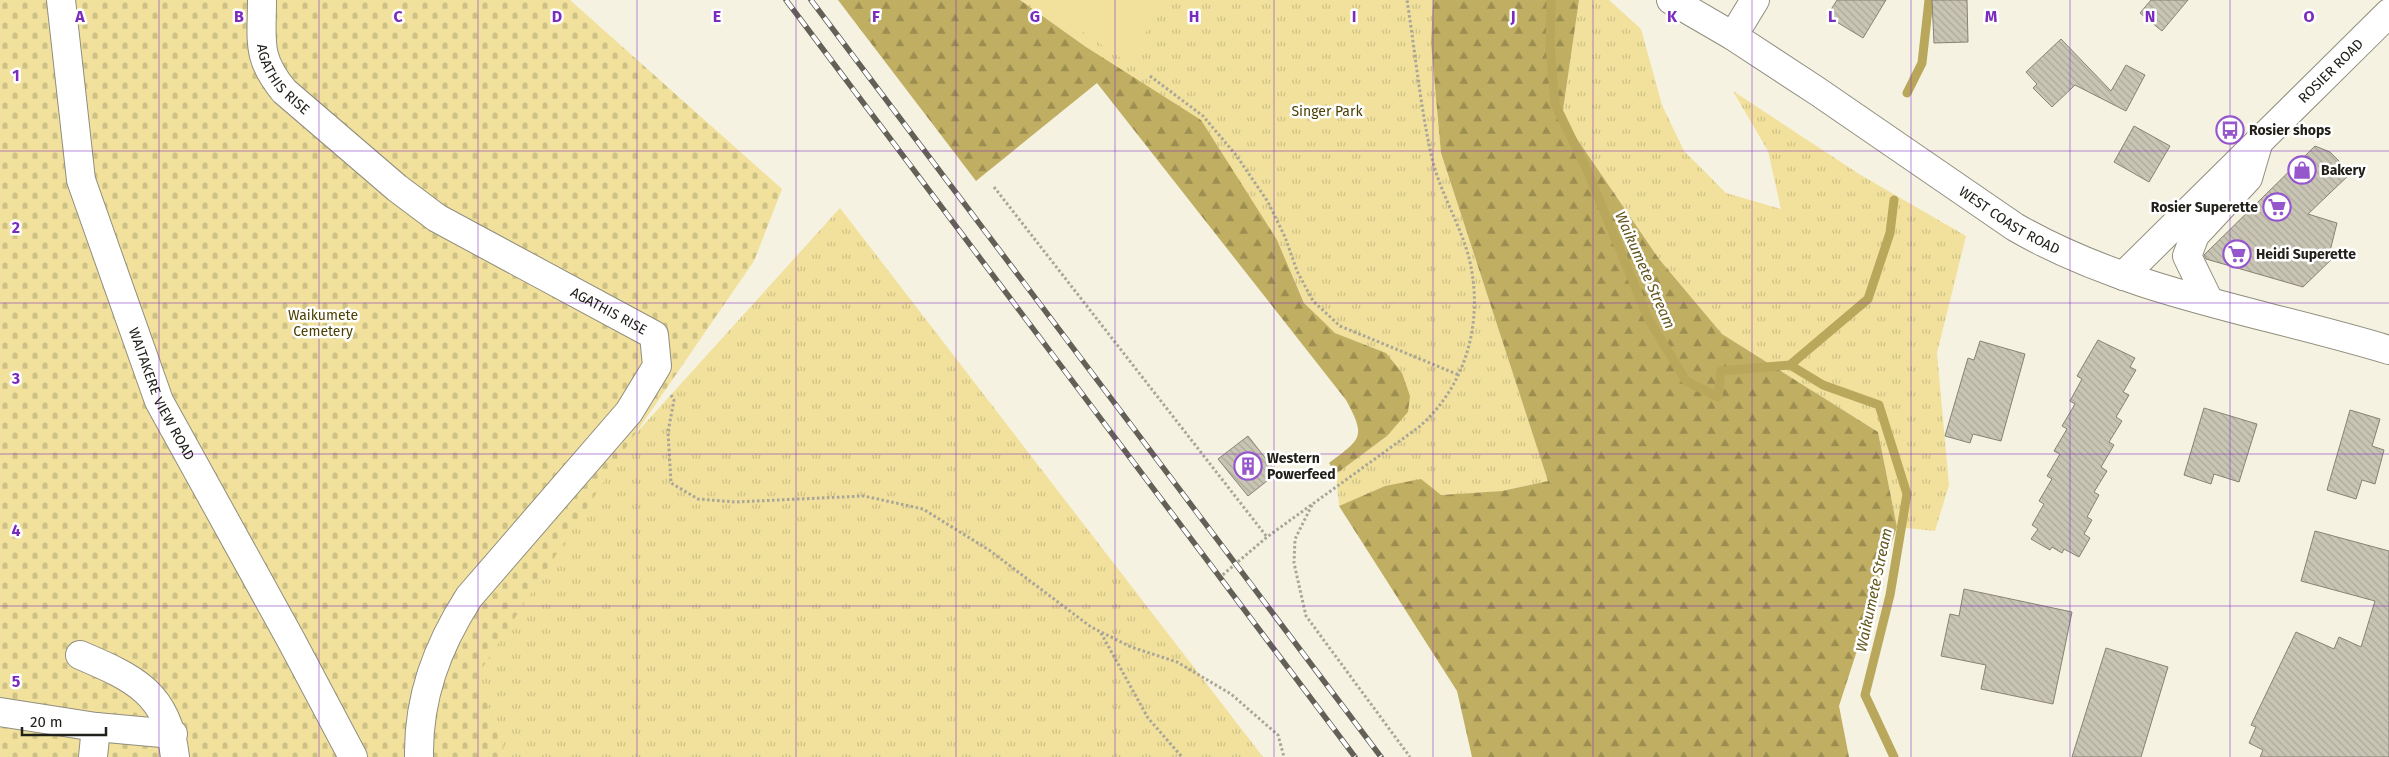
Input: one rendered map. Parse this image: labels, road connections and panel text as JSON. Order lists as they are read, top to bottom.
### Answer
{
  "streets": {
    "main road": [
      "ROSIER ROAD",
      "AGATHIS RISE",
      "WEST COAST ROAD",
      "WAITAKERE VIEW ROAD"
    ]
  },
  "crossings": [
    ["ROSIER ROAD", "WEST COAST ROAD"]
  ],
  "water": ["Waikumete Stream"],
  "parks": ["Singer Park", "Waikumete Cemetery"],
  "places": {
    "bus stop": ["Rosier shops"],
    "shop": ["Bakery"],
    "supermarket": ["Rosier Superette", "Heidi Superette"],
    "building": ["Western Powerfeed"]
  },
  "scale_bar": "20 m",
  "grid": {
    "columns": [
      "A",
      "B",
      "C",
      "D",
      "E",
      "F",
      "G",
      "H",
      "I",
      "J",
      "K",
      "L",
      "M",
      "N",
      "O"
    ],
    "rows": [
      "1",
      "2",
      "3",
      "4",
      "5"
    ]
  }
}
